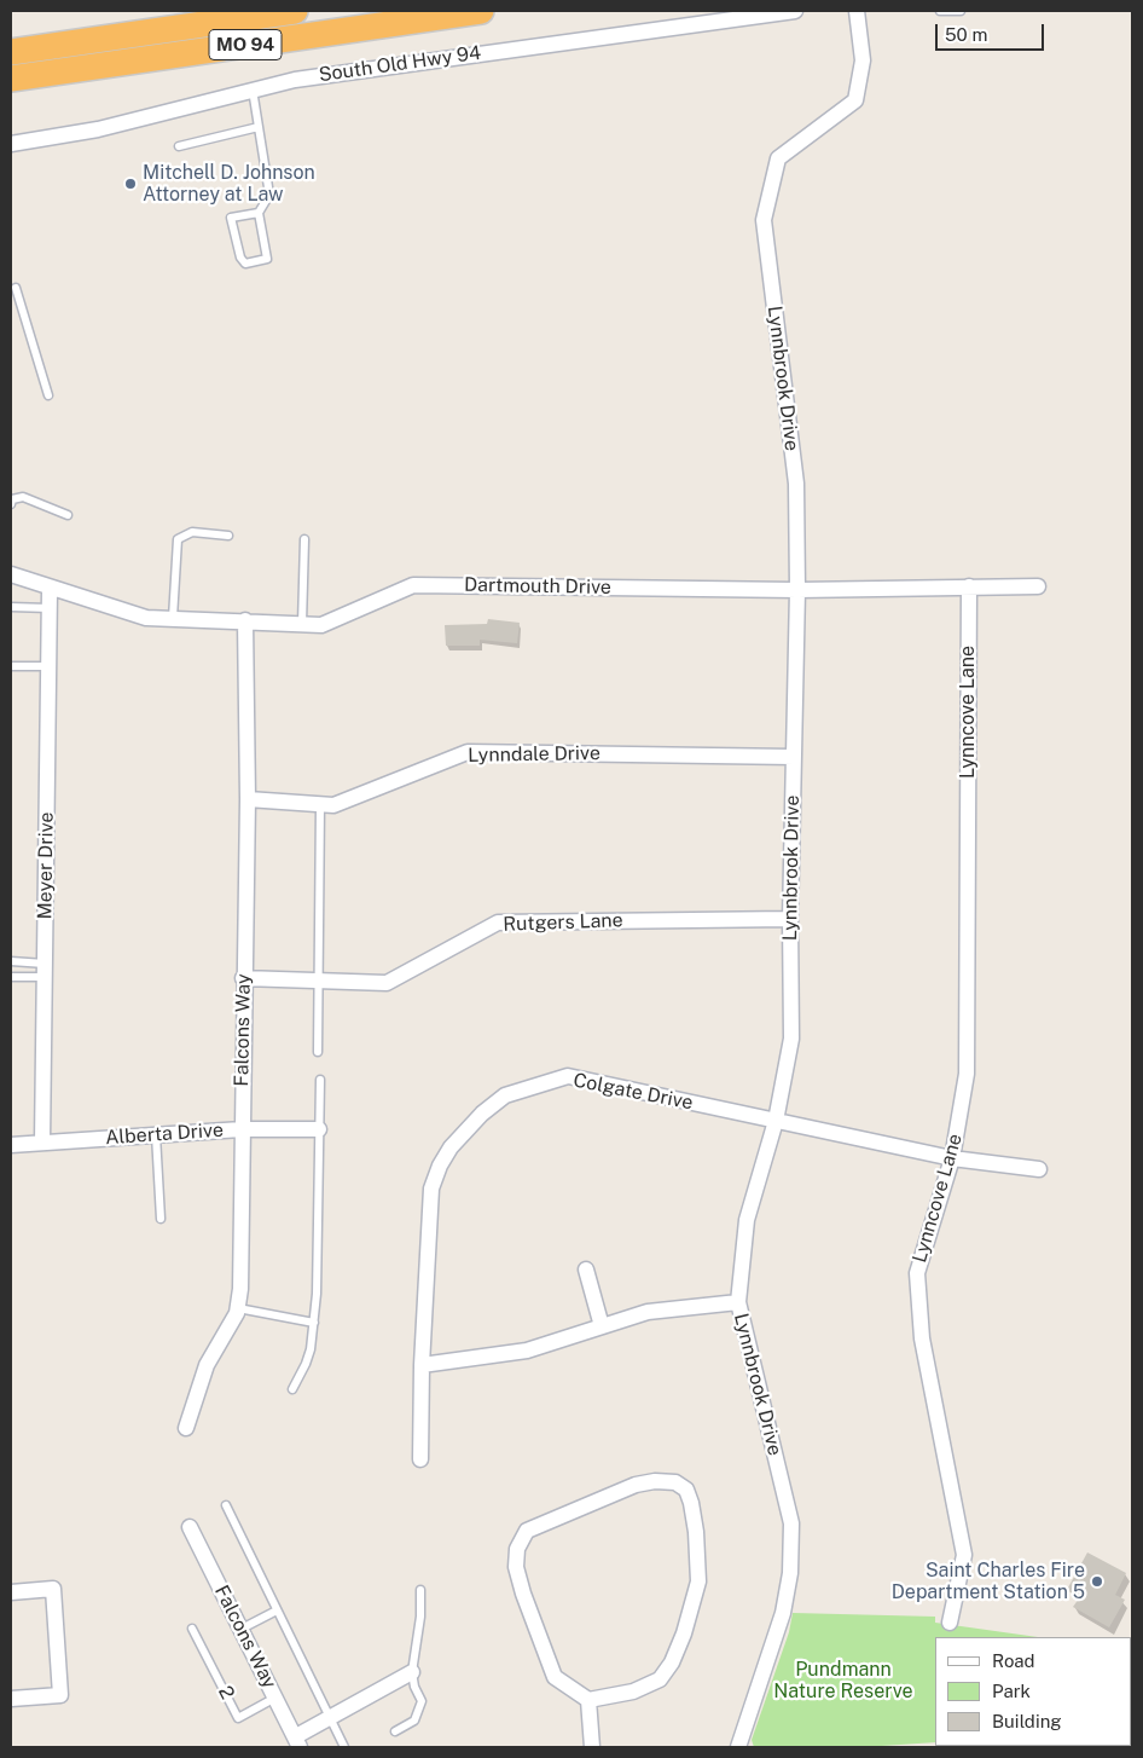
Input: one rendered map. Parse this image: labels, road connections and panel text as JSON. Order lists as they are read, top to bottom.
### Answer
{
  "streets": {
    "highway": ["MO 94"],
    "street": [
      "South Old Hwy 94",
      "Lynnbrook Drive",
      "Dartmouth Drive",
      "Lynncove Lane",
      "Lynndale Drive",
      "Meyer Drive",
      "Rutgers Lane",
      "Falcons Way",
      "Colgate Drive",
      "Alberta Drive"
    ],
    "lane": ["2"]
  },
  "crossings": [
    ["Lynnbrook Drive", "Dartmouth Drive"],
    ["Lynnbrook Drive", "Lynndale Drive"],
    ["Lynnbrook Drive", "Rutgers Lane"],
    ["Lynnbrook Drive", "Colgate Drive"],
    ["Dartmouth Drive", "Lynncove Lane"],
    ["Dartmouth Drive", "Meyer Drive"],
    ["Dartmouth Drive", "Falcons Way"],
    ["Lynncove Lane", "Colgate Drive"],
    ["Lynndale Drive", "Falcons Way"],
    ["Meyer Drive", "Alberta Drive"],
    ["Rutgers Lane", "Falcons Way"],
    ["Falcons Way", "Alberta Drive"],
    ["Falcons Way", "2"]
  ],
  "parks": ["Pundmann Nature Reserve"],
  "places": ["Mitchell D. Johnson Attorney at Law", "Saint Charles Fire Department Station 5"],
  "legend": ["Road", "Park", "Building"],
  "scale_bar": "50 m"
}
